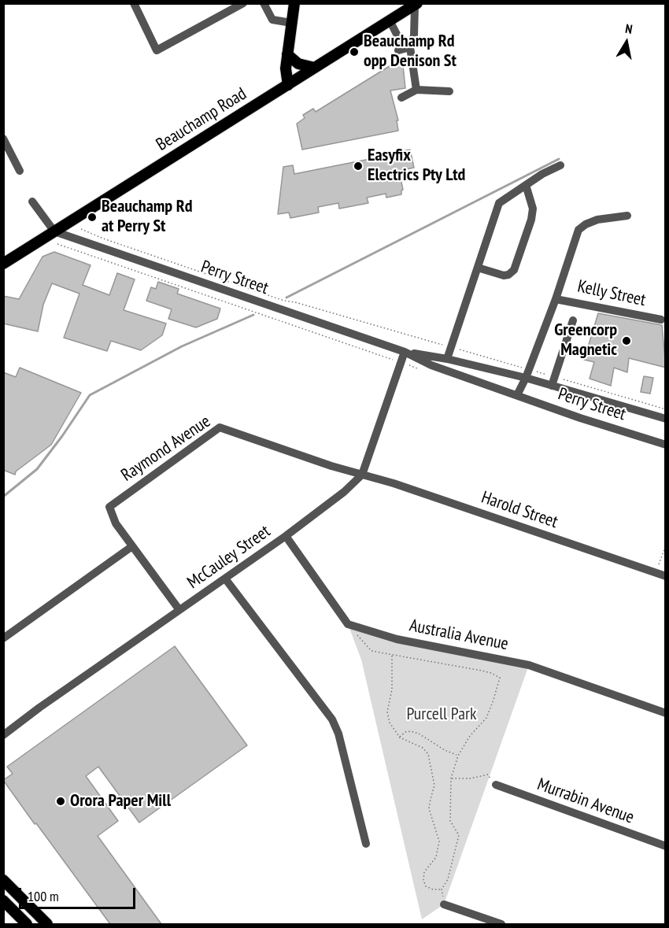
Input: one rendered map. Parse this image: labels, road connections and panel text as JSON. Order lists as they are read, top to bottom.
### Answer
{
  "streets": {
    "main road": ["Beauchamp Road"],
    "street": [
      "Perry Street",
      "Kelly Street",
      "Raymond Avenue",
      "Harold Street",
      "McCauley Street",
      "Australia Avenue",
      "Murrabin Avenue"
    ]
  },
  "crossings": [
    ["Beauchamp Road", "Perry Street"],
    ["Perry Street", "Kelly Street"],
    ["Perry Street", "McCauley Street"],
    ["Raymond Avenue", "Harold Street"],
    ["Raymond Avenue", "McCauley Street"],
    ["Harold Street", "McCauley Street"]
  ],
  "parks": ["Purcell Park"],
  "places": [
    "Beauchamp Rd opp Denison St",
    "Easyfix Electrics Pty Ltd",
    "Beauchamp Rd at Perry St",
    "Greencorp Magnetic",
    "Orora Paper Mill"
  ],
  "scale_bar": "100 m",
  "north": "top"
}
